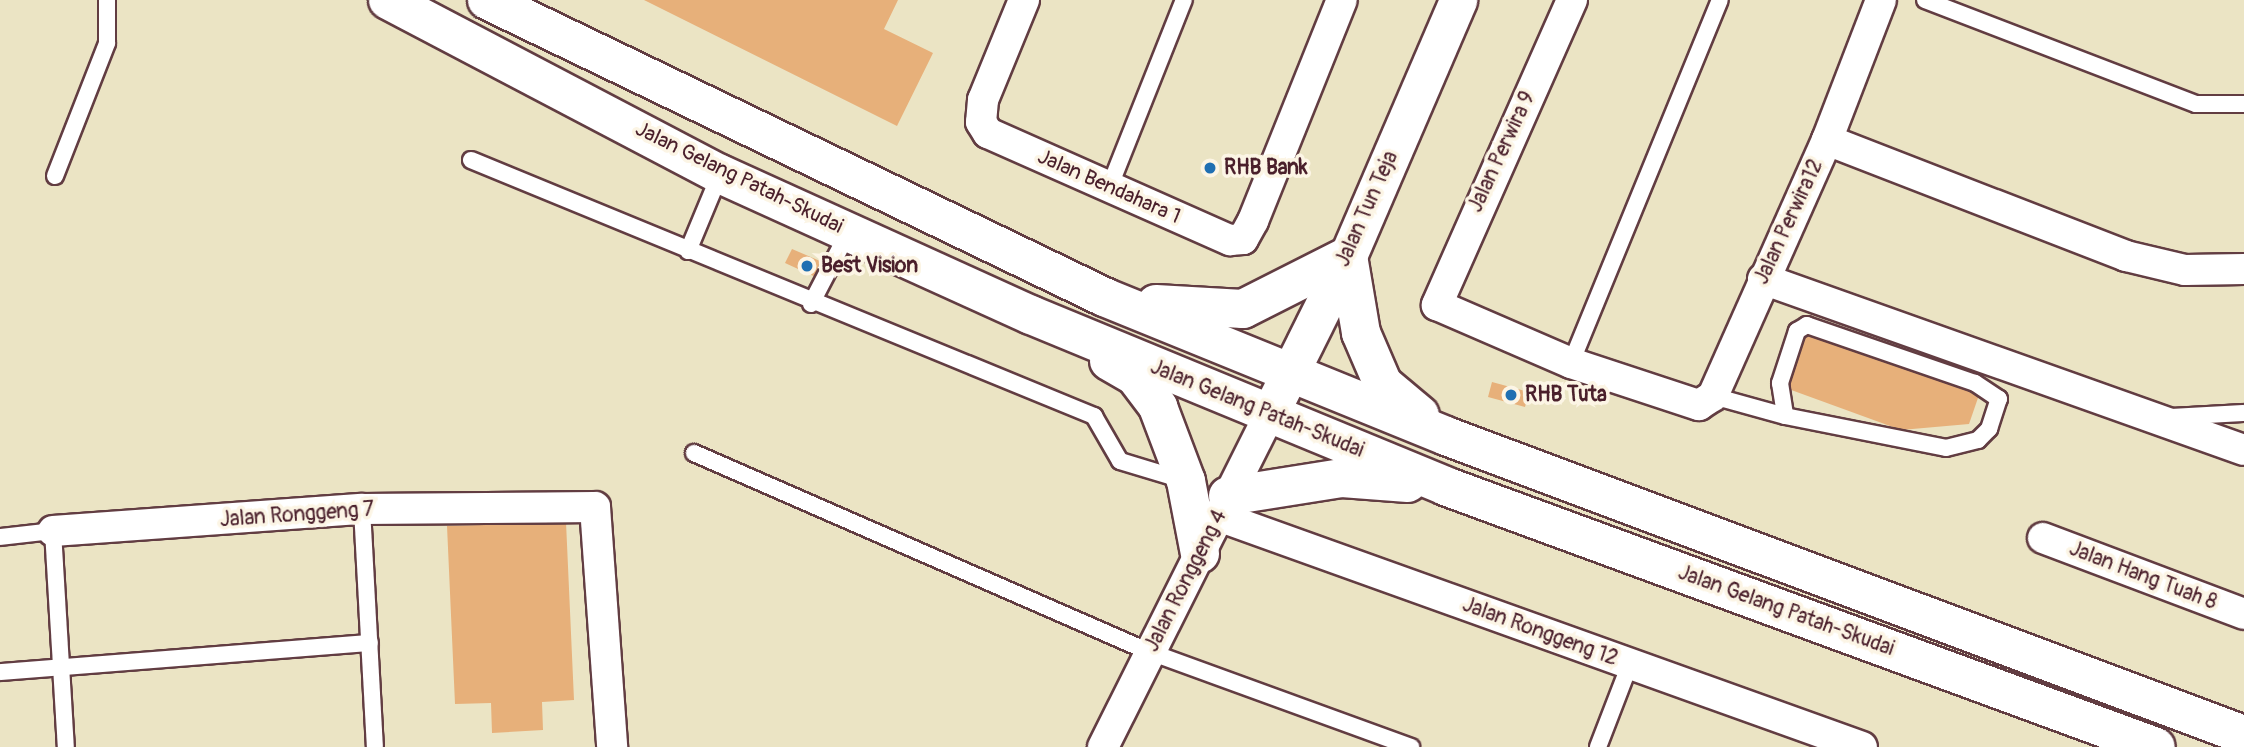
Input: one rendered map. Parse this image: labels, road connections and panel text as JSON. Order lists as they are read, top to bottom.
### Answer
{
  "streets": {
    "main road": ["Jalan Gelang Patah-Skudai"],
    "street": [
      "Jalan Perwira 9",
      "Jalan Bendahara 1",
      "Jalan Tun Teja",
      "Jalan Perwira12",
      "Jalan Ronggeng 7",
      "Jalan Hang Tuah 8",
      "Jalan Ronggeng 4",
      "Jalan Ronggeng 12"
    ]
  },
  "crossings": [
    ["Jalan Gelang Patah-Skudai", "Jalan Tun Teja"],
    ["Jalan Gelang Patah-Skudai", "Jalan Ronggeng 4"],
    ["Jalan Tun Teja", "Jalan Ronggeng 4"],
    ["Jalan Ronggeng 4", "Jalan Ronggeng 12"]
  ],
  "places": ["RHB Bank", "Best Vision", "RHB Tuta"]
}
